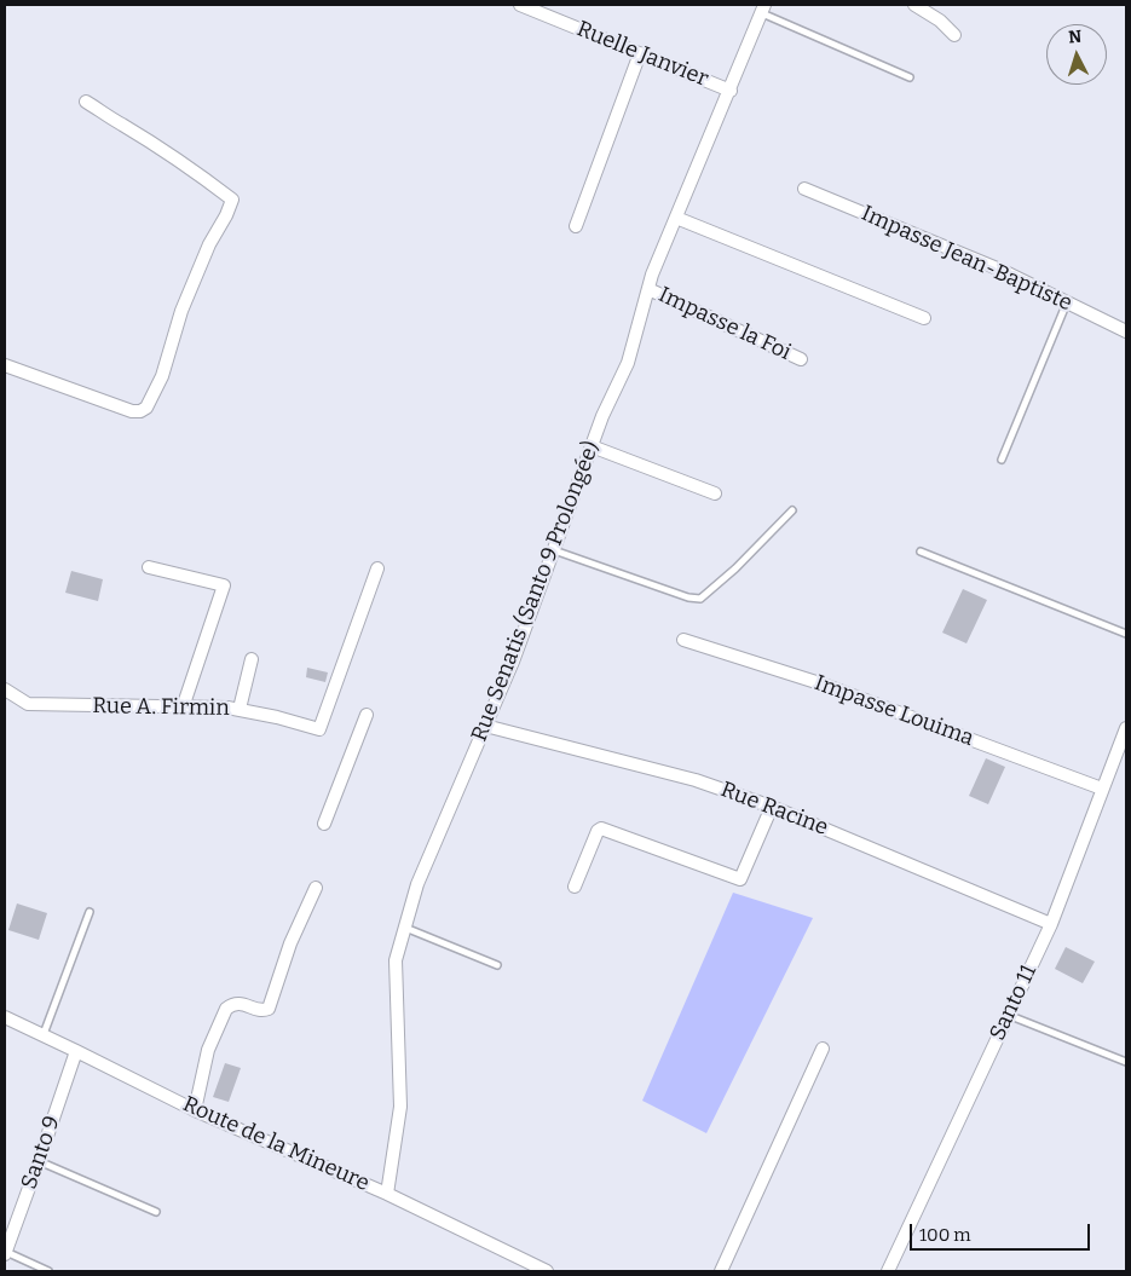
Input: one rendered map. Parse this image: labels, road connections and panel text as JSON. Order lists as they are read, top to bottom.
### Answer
{
  "streets": {
    "street": [
      "Ruelle Janvier",
      "Impasse Jean-Baptiste",
      "Impasse la Foi",
      "Rue Senatis (Santo 9 Prolongée)",
      "Rue A. Firmin",
      "Impasse Louima",
      "Rue Racine",
      "Santo 11",
      "Route de la Mineure",
      "Santo 9"
    ]
  },
  "crossings": [
    ["Ruelle Janvier", "Rue Senatis (Santo 9 Prolongée)"],
    ["Impasse la Foi", "Rue Senatis (Santo 9 Prolongée)"],
    ["Rue Senatis (Santo 9 Prolongée)", "Rue Racine"],
    ["Rue Senatis (Santo 9 Prolongée)", "Route de la Mineure"],
    ["Impasse Louima", "Santo 11"],
    ["Rue Racine", "Santo 11"],
    ["Route de la Mineure", "Santo 9"]
  ],
  "scale_bar": "100 m",
  "north": "top"
}
